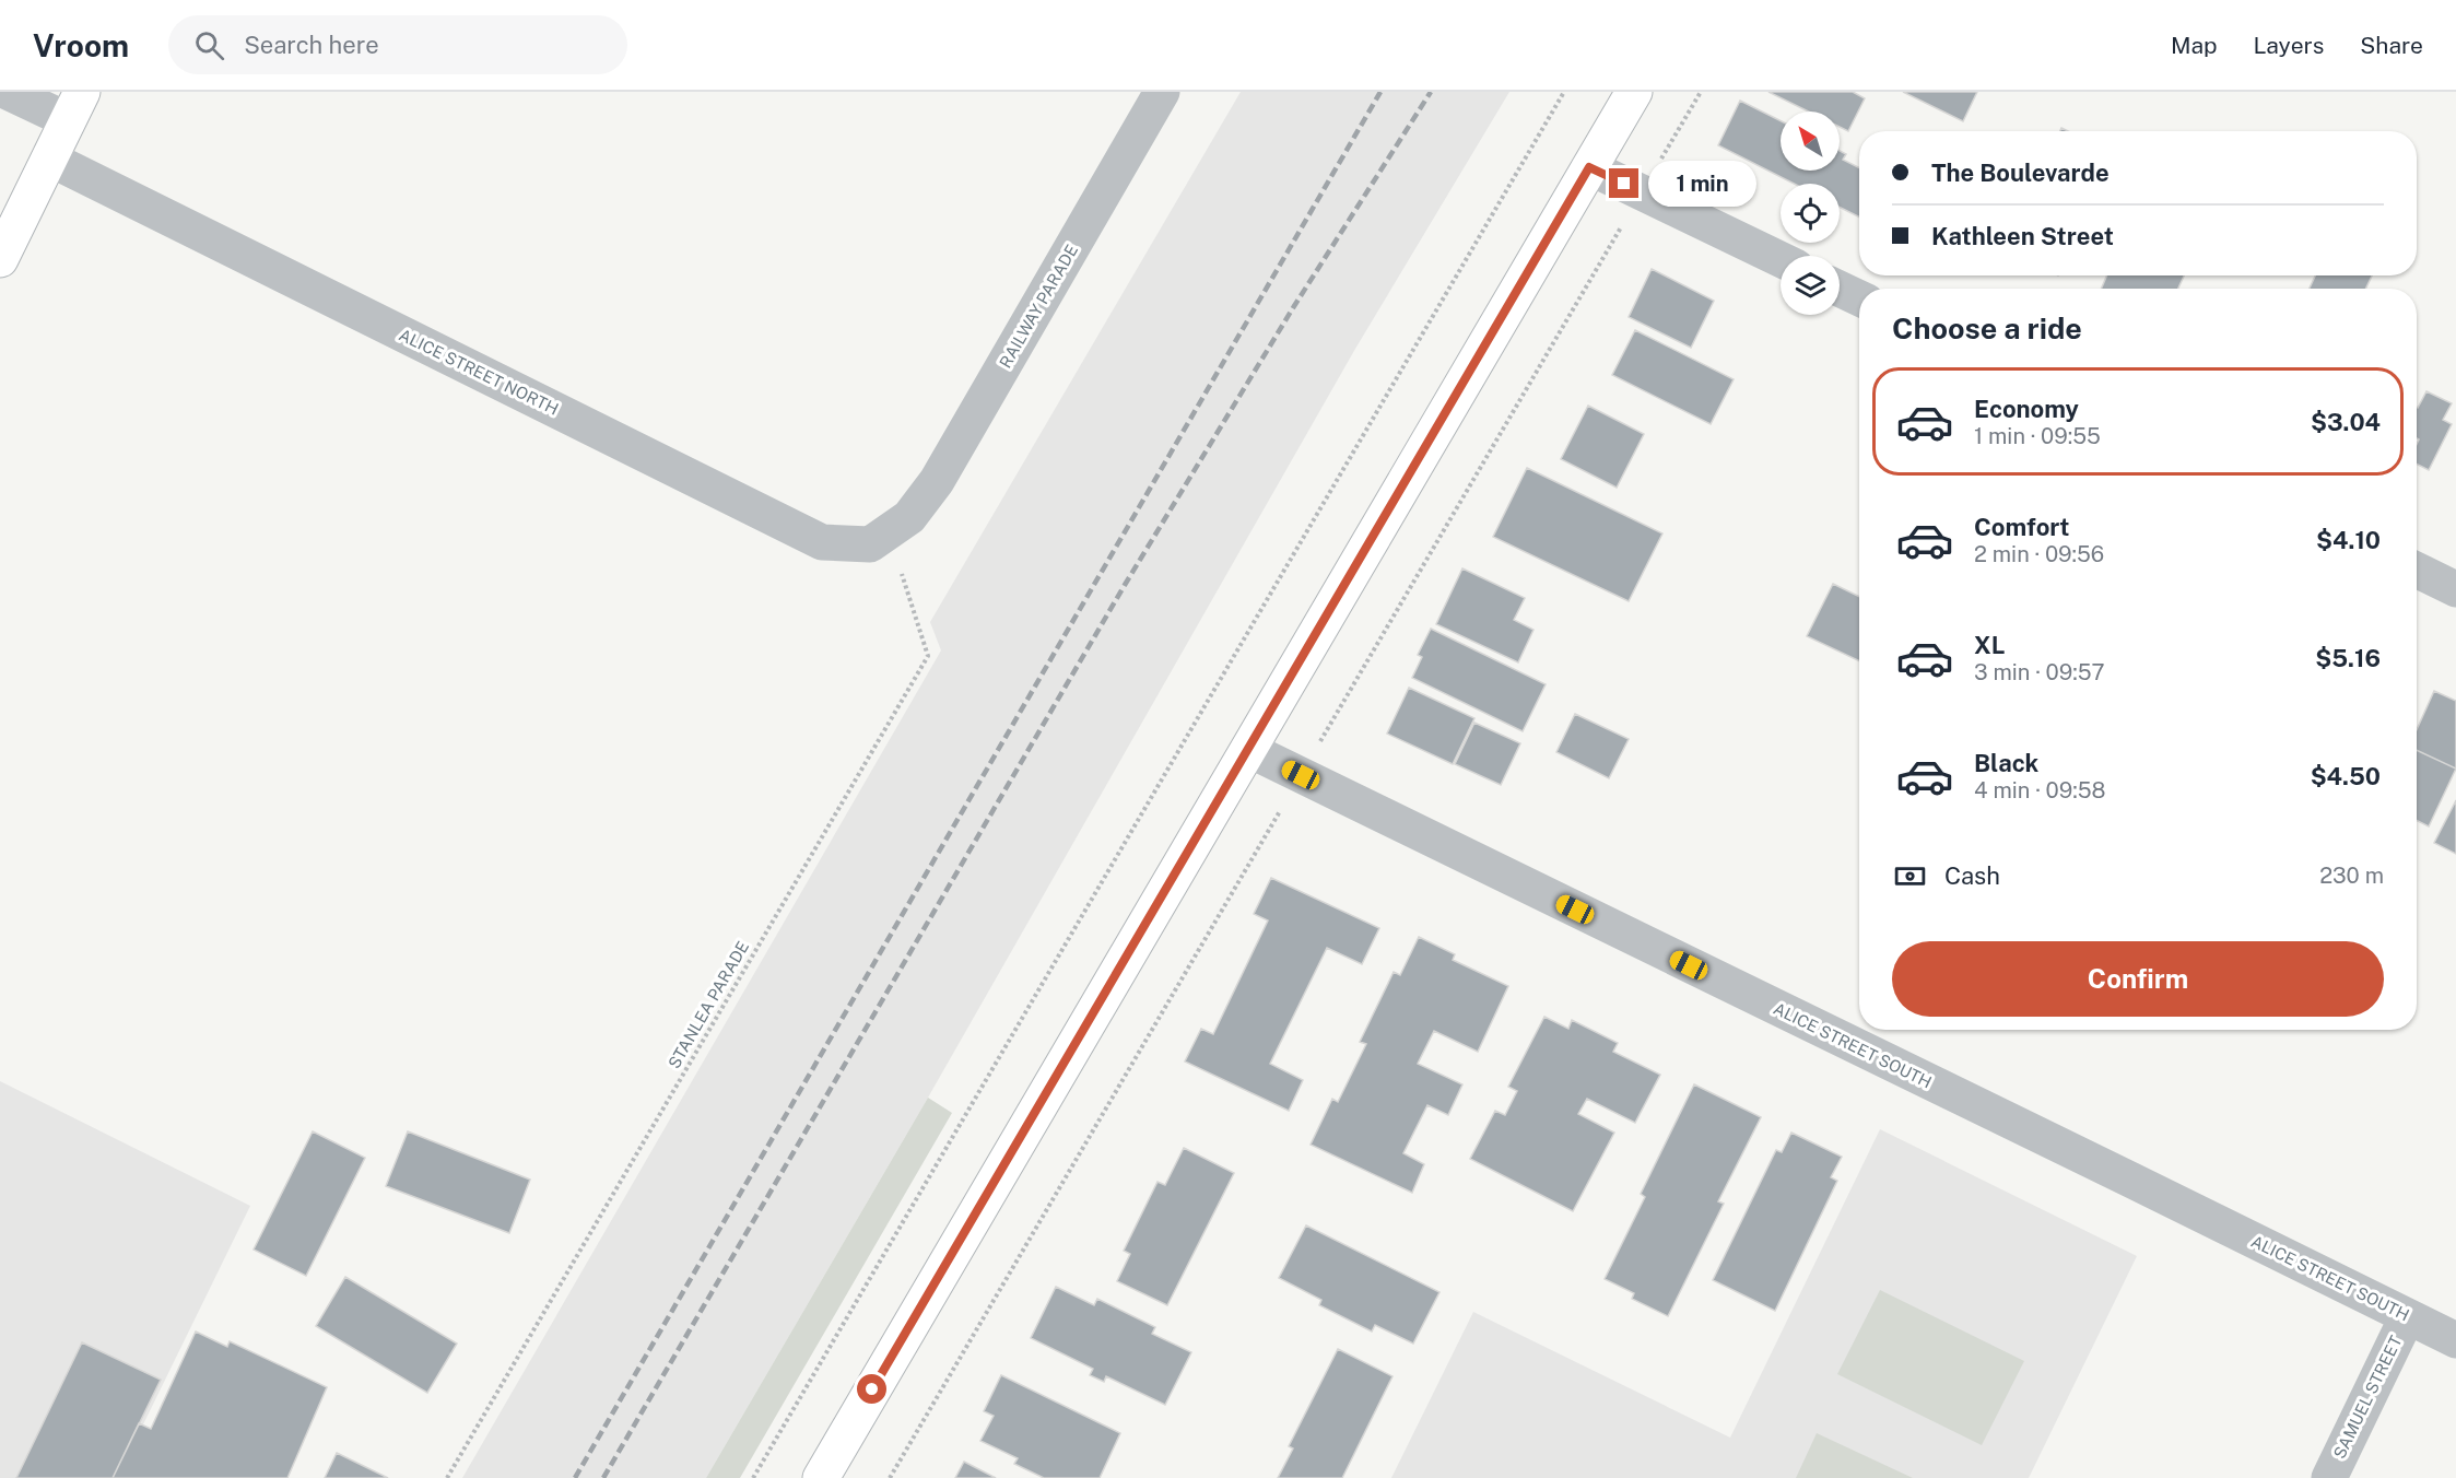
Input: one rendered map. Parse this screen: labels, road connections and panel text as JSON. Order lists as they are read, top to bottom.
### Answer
{
  "streets": {
    "street": [
      "RAILWAY PARADE",
      "ALICE STREET NORTH",
      "ALICE STREET SOUTH",
      "SAMUEL STREET"
    ],
    "path": ["STANLEA PARADE"]
  },
  "crossings": [
    ["RAILWAY PARADE", "ALICE STREET NORTH"],
    ["RAILWAY PARADE", "STANLEA PARADE"],
    ["ALICE STREET NORTH", "STANLEA PARADE"],
    ["ALICE STREET SOUTH", "SAMUEL STREET"]
  ],
  "north": "top left",
  "page": {
    "header": "Vroom",
    "search": "Search here",
    "nav": ["Map", "Layers", "Share"],
    "banner": ["The Boulevarde", "Kathleen Street"],
    "bubble": "1 min",
    "heading": "Choose a ride",
    "list": [
      {
        "name": "Economy",
        "note": "1 min · 09:55",
        "value": "$3.04"
      },
      {
        "name": "Comfort",
        "note": "2 min · 09:56",
        "value": "$4.10"
      },
      {
        "name": "XL",
        "note": "3 min · 09:57",
        "value": "$5.16"
      },
      {
        "name": "Black",
        "note": "4 min · 09:58",
        "value": "$4.50"
      }
    ],
    "pay": ["Cash", "230 m"],
    "buttons": "Confirm"
  }
}
